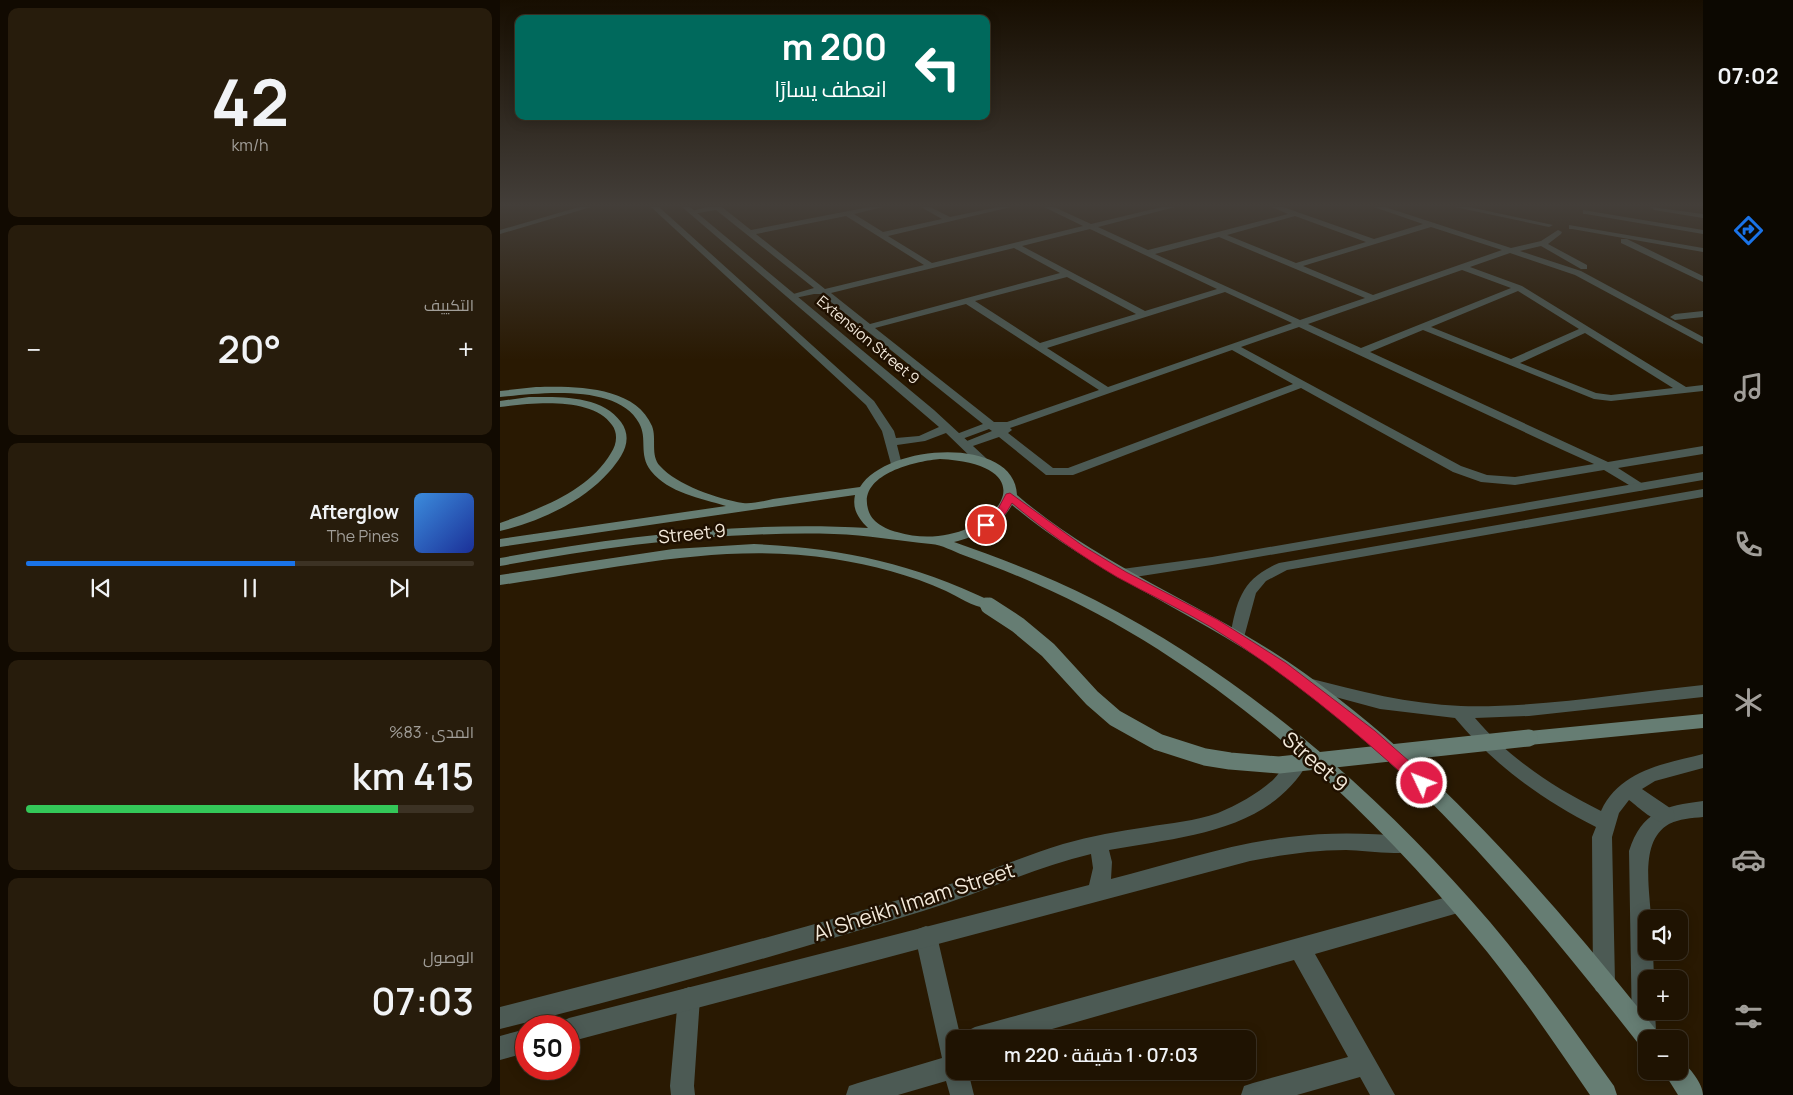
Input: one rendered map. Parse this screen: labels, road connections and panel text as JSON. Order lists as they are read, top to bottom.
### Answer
{
  "streets": {
    "main road": ["Street 9"],
    "street": ["Extension Street 9", "Al Sheikh Imam Street"]
  },
  "crossings": [
    ["Extension Street 9", "Street 9"],
    ["Street 9", "Al Sheikh Imam Street"]
  ],
  "page": {
    "tabs": "07:02",
    "tile": [
      ["42", "km/h"],
      "التكييف",
      ["المدى · 83%", "415 km"],
      ["الوصول", "07:03"]
    ],
    "turn": ["200 m", "انعطف يسارًا"],
    "heat": ["−", "20°", "+"],
    "song": ["Afterglow", "The Pines"],
    "map_buttons": ["+", "−"],
    "limit": "50",
    "trip": "07:03 · 1 دقيقة · 220 m"
  }
}
